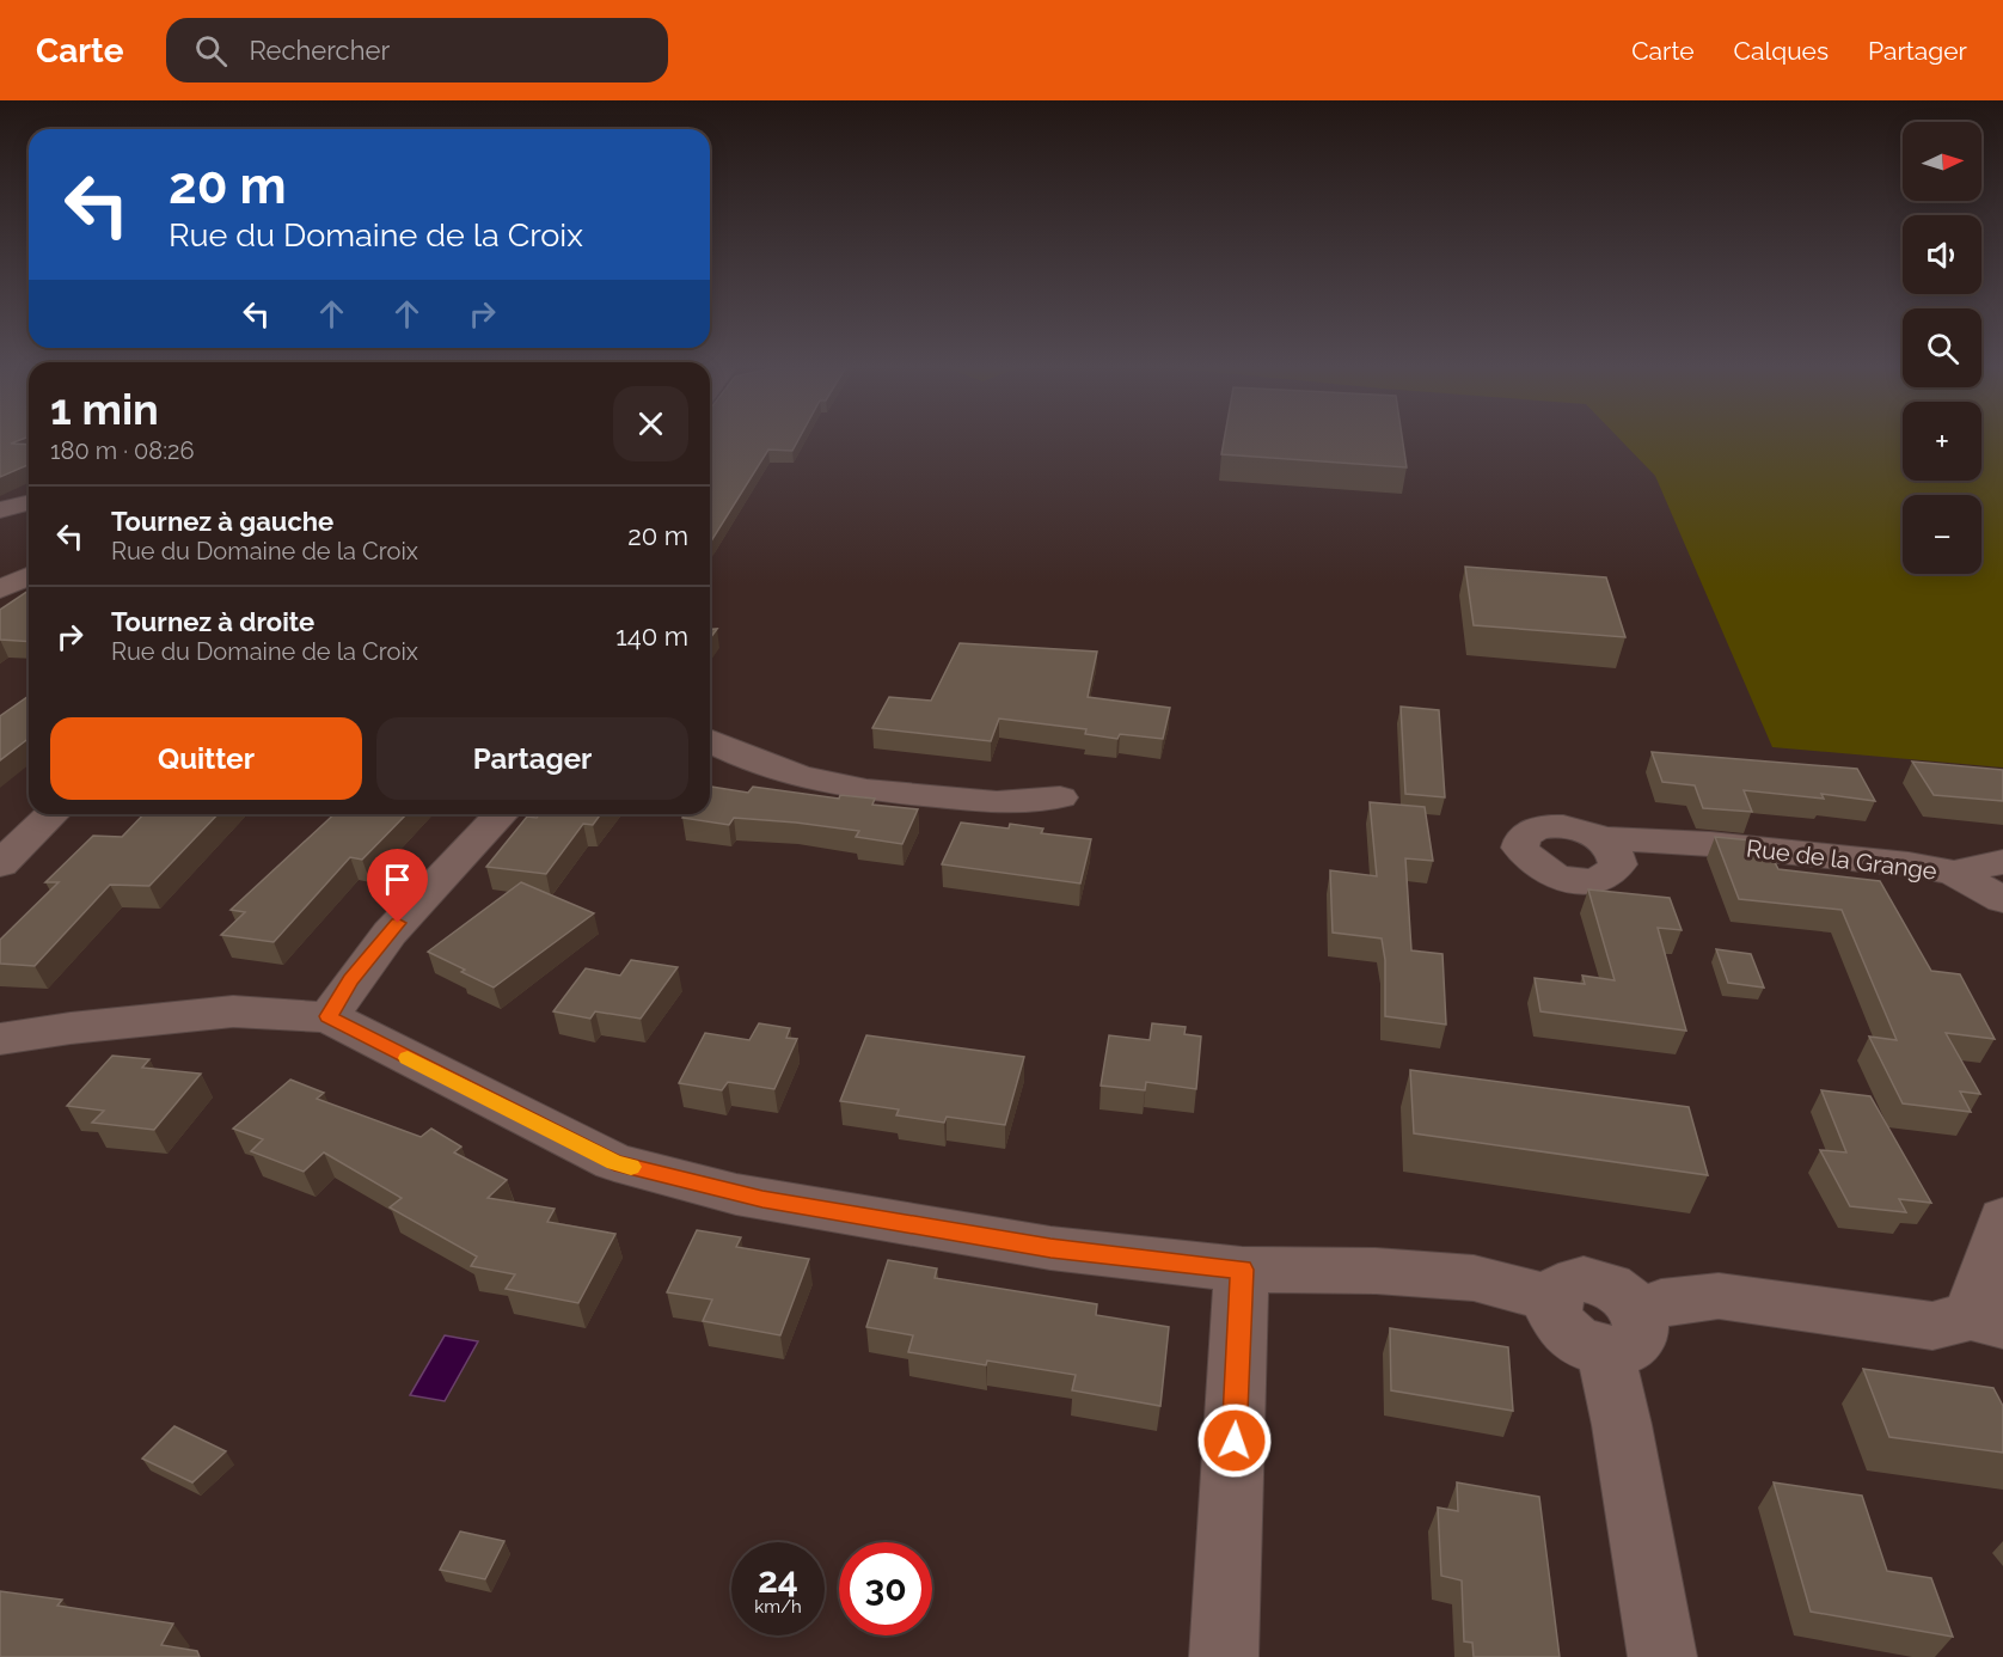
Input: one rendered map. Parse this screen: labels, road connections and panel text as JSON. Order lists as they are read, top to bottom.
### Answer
{
  "streets": {
    "street": ["Rue de la Grange"]
  },
  "north": "right",
  "page": {
    "header": "Carte",
    "search": "Rechercher",
    "nav": ["Carte", "Calques", "Partager"],
    "map_buttons": ["+", "−"],
    "turn": ["20 m", "Rue du Domaine de la Croix"],
    "heading": ["1 min", "180 m · 08:26"],
    "list": [
      {
        "name": "Tournez à gauche",
        "note": "Rue du Domaine de la Croix",
        "value": "20 m"
      },
      {
        "name": "Tournez à droite",
        "note": "Rue du Domaine de la Croix",
        "value": "140 m"
      }
    ],
    "buttons": ["Quitter", "Partager"],
    "speed": "24 km/h",
    "limit": "30"
  }
}
